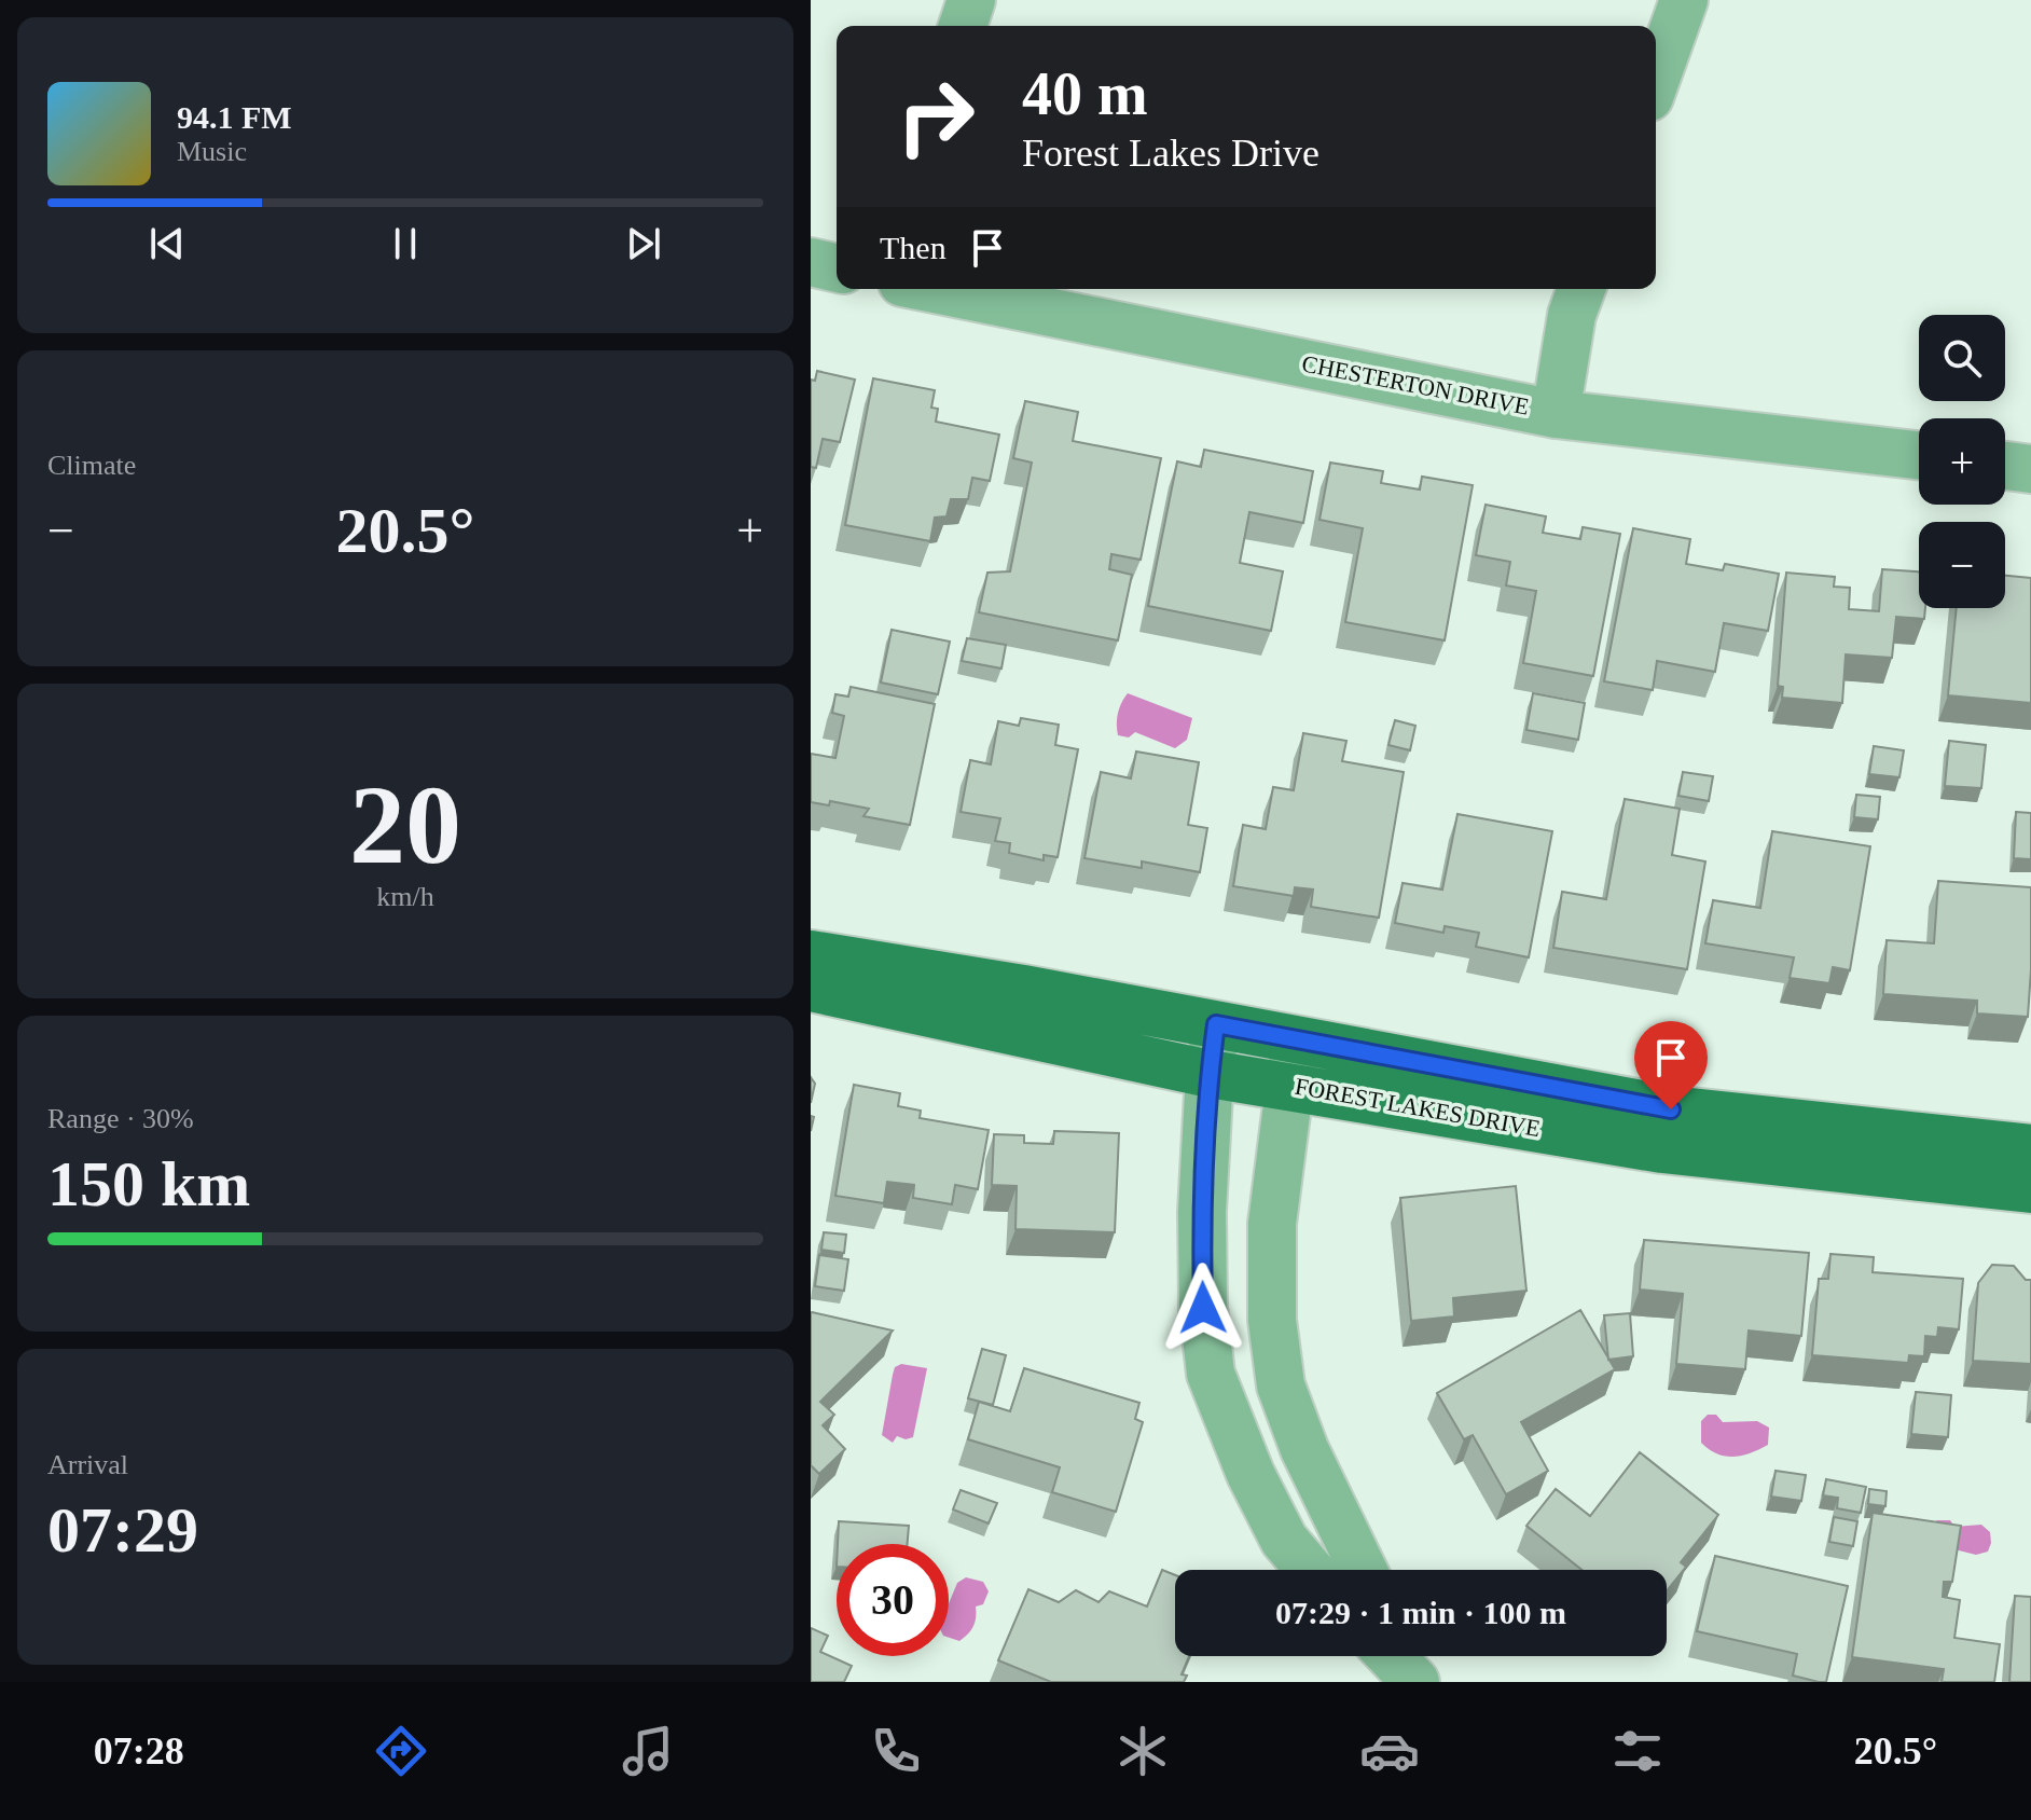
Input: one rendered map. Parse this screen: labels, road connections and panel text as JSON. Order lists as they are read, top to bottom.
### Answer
{
  "streets": {
    "main road": ["FOREST LAKES DRIVE"],
    "street": ["CHESTERTON DRIVE"]
  },
  "page": {
    "turn": ["40 m", "Forest Lakes Drive"],
    "song": ["94.1 FM", "Music"],
    "then": "Then",
    "map_buttons": ["+", "−"],
    "tile": [
      "Climate",
      ["20", "km/h"],
      ["Range · 30%", "150 km"],
      ["Arrival", "07:29"]
    ],
    "heat": ["−", "20.5°", "+"],
    "limit": "30",
    "trip": "07:29 · 1 min · 100 m",
    "tabs": ["07:28", "20.5°"]
  }
}
